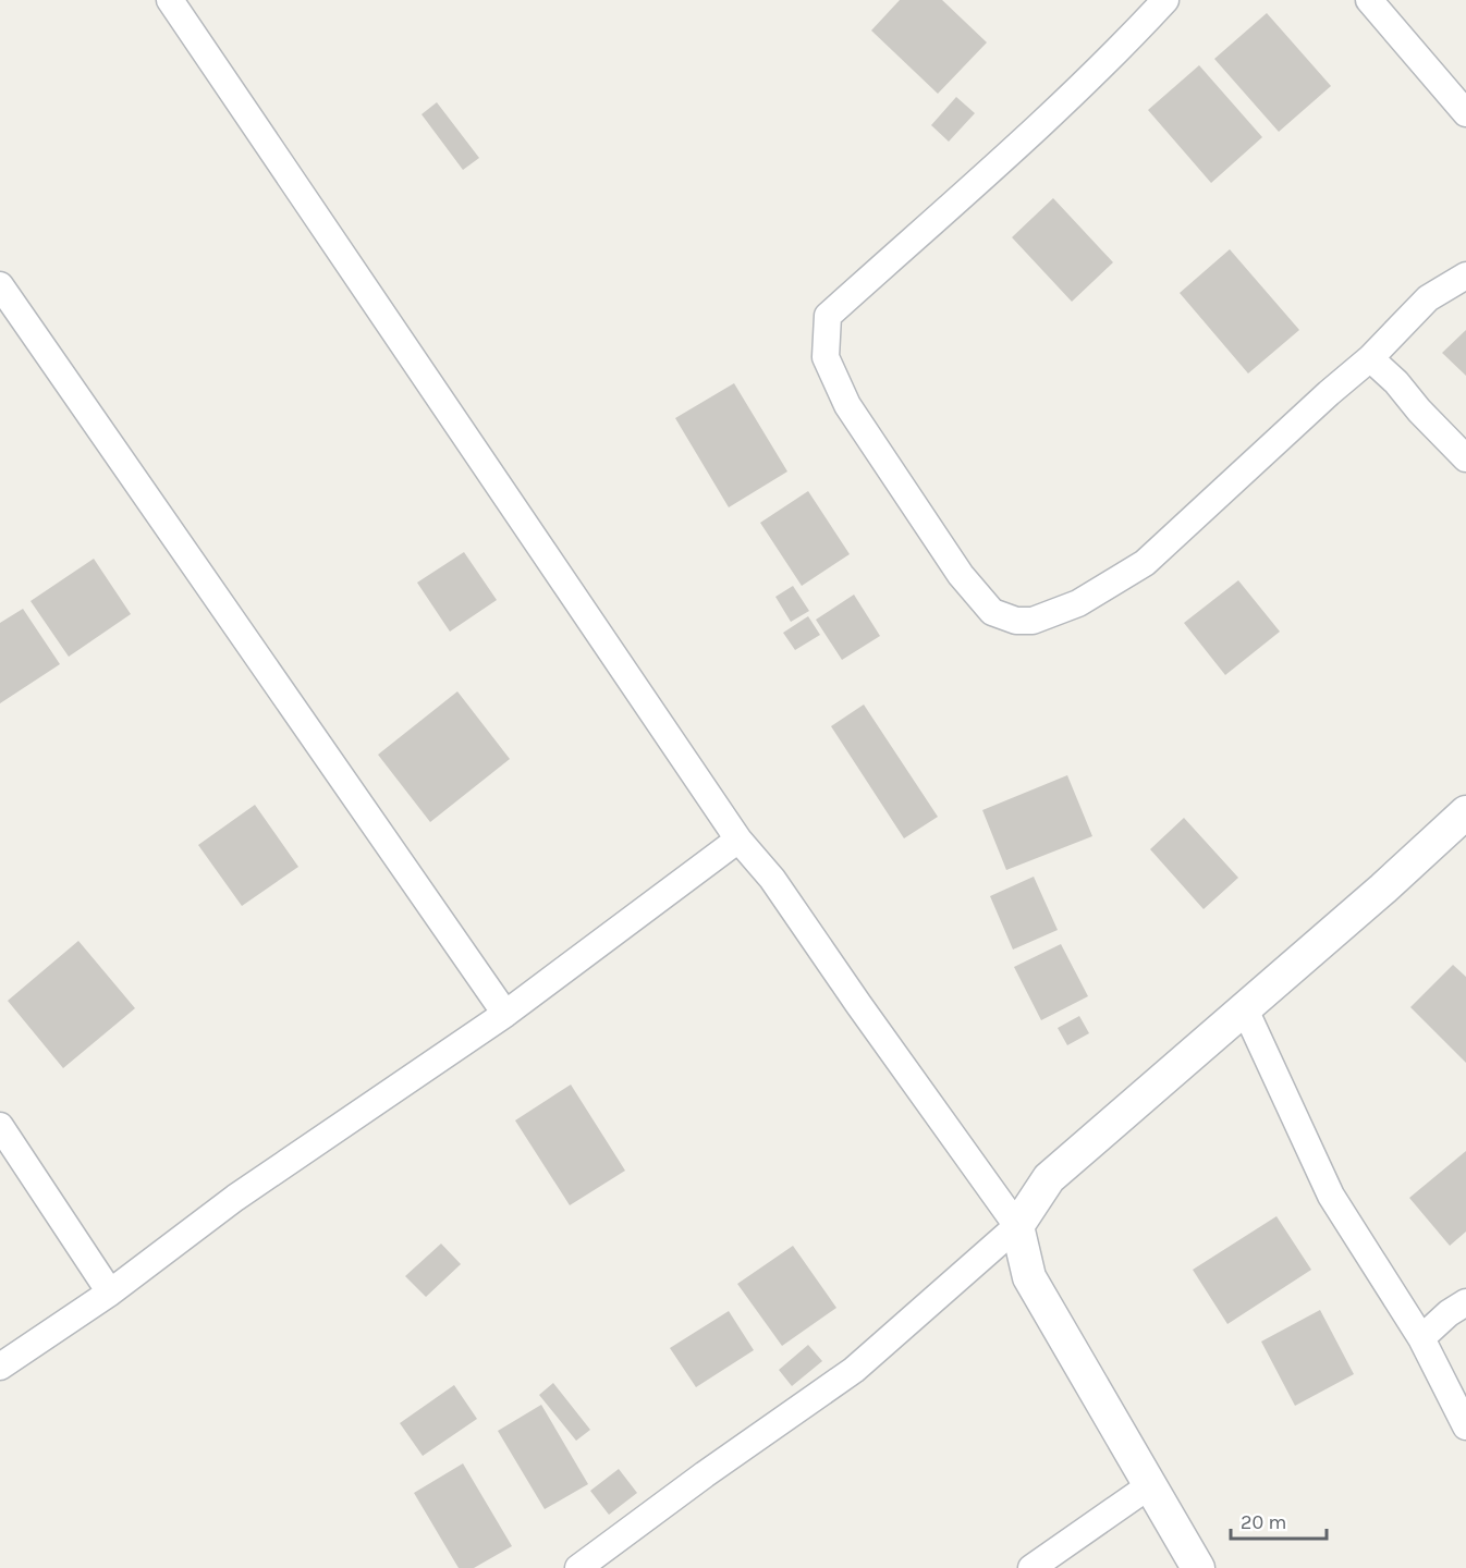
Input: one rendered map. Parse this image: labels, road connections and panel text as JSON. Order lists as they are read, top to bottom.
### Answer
{
  "scale_bar": "20 m"
}
